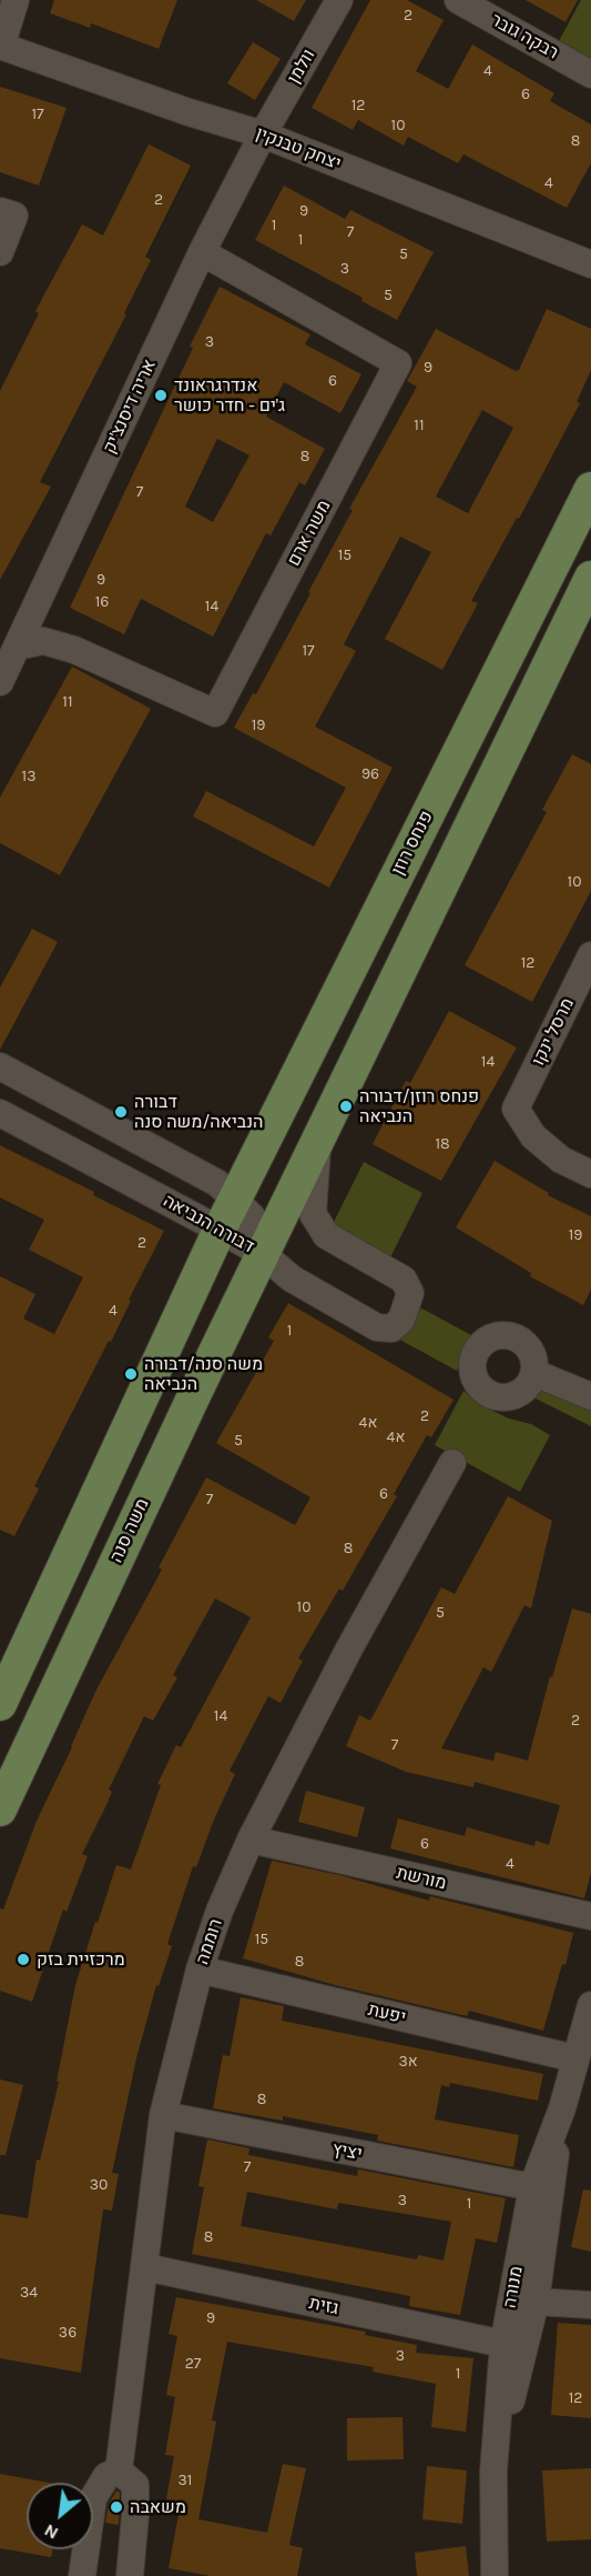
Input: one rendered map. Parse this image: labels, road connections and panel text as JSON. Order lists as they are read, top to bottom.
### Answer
{
  "streets": {
    "main road": ["פנחס רוזן", "משה סנה"],
    "street": [
      "רבקה גובר",
      "וולמן",
      "יצחק טבנקין",
      "אריה דיסנצ'יק",
      "משה ארם",
      "מרסל ינקו",
      "דבורה הנביאה",
      "מורשת",
      "רוממה",
      "יפעת",
      "יציץ",
      "מנורה",
      "גזית"
    ]
  },
  "crossings": [
    ["וולמן", "יצחק טבנקין"],
    ["וולמן", "אריה דיסנצ'יק"],
    ["יצחק טבנקין", "אריה דיסנצ'יק"],
    ["אריה דיסנצ'יק", "משה ארם"],
    ["פנחס רוזן", "דבורה הנביאה"],
    ["דבורה הנביאה", "משה סנה"],
    ["מורשת", "רוממה"],
    ["רוממה", "יפעת"],
    ["רוממה", "יציץ"],
    ["רוממה", "גזית"],
    ["יפעת", "מנורה"],
    ["יציץ", "מנורה"],
    ["מנורה", "גזית"]
  ],
  "places": [
    "אנדרגראונד ג'ים - חדר כושר",
    "פנחס רוזן/דבורה הנביאה",
    "דבורה הנביאה/משה סנה",
    "משה סנה/דבורה הנביאה",
    "מרכזיית בזק",
    "משאבה"
  ],
  "house_numbers": [
    "2",
    "4",
    "6",
    "12",
    "17",
    "10",
    "8",
    "4",
    "2",
    "9",
    "1",
    "7",
    "1",
    "5",
    "3",
    "5",
    "3",
    "9",
    "6",
    "11",
    "8",
    "7",
    "15",
    "9",
    "16",
    "14",
    "17",
    "11",
    "19",
    "96",
    "13",
    "10",
    "12",
    "14",
    "18",
    "19",
    "2",
    "4",
    "1",
    "2",
    "4א",
    "4א",
    "5",
    "6",
    "7",
    "8",
    "10",
    "5",
    "14",
    "2",
    "7",
    "6",
    "4",
    "15",
    "8",
    "3א",
    "8",
    "7",
    "30",
    "3",
    "1",
    "8",
    "34",
    "9",
    "36",
    "3",
    "27",
    "1",
    "12",
    "31"
  ],
  "north": "bottom left"
}
